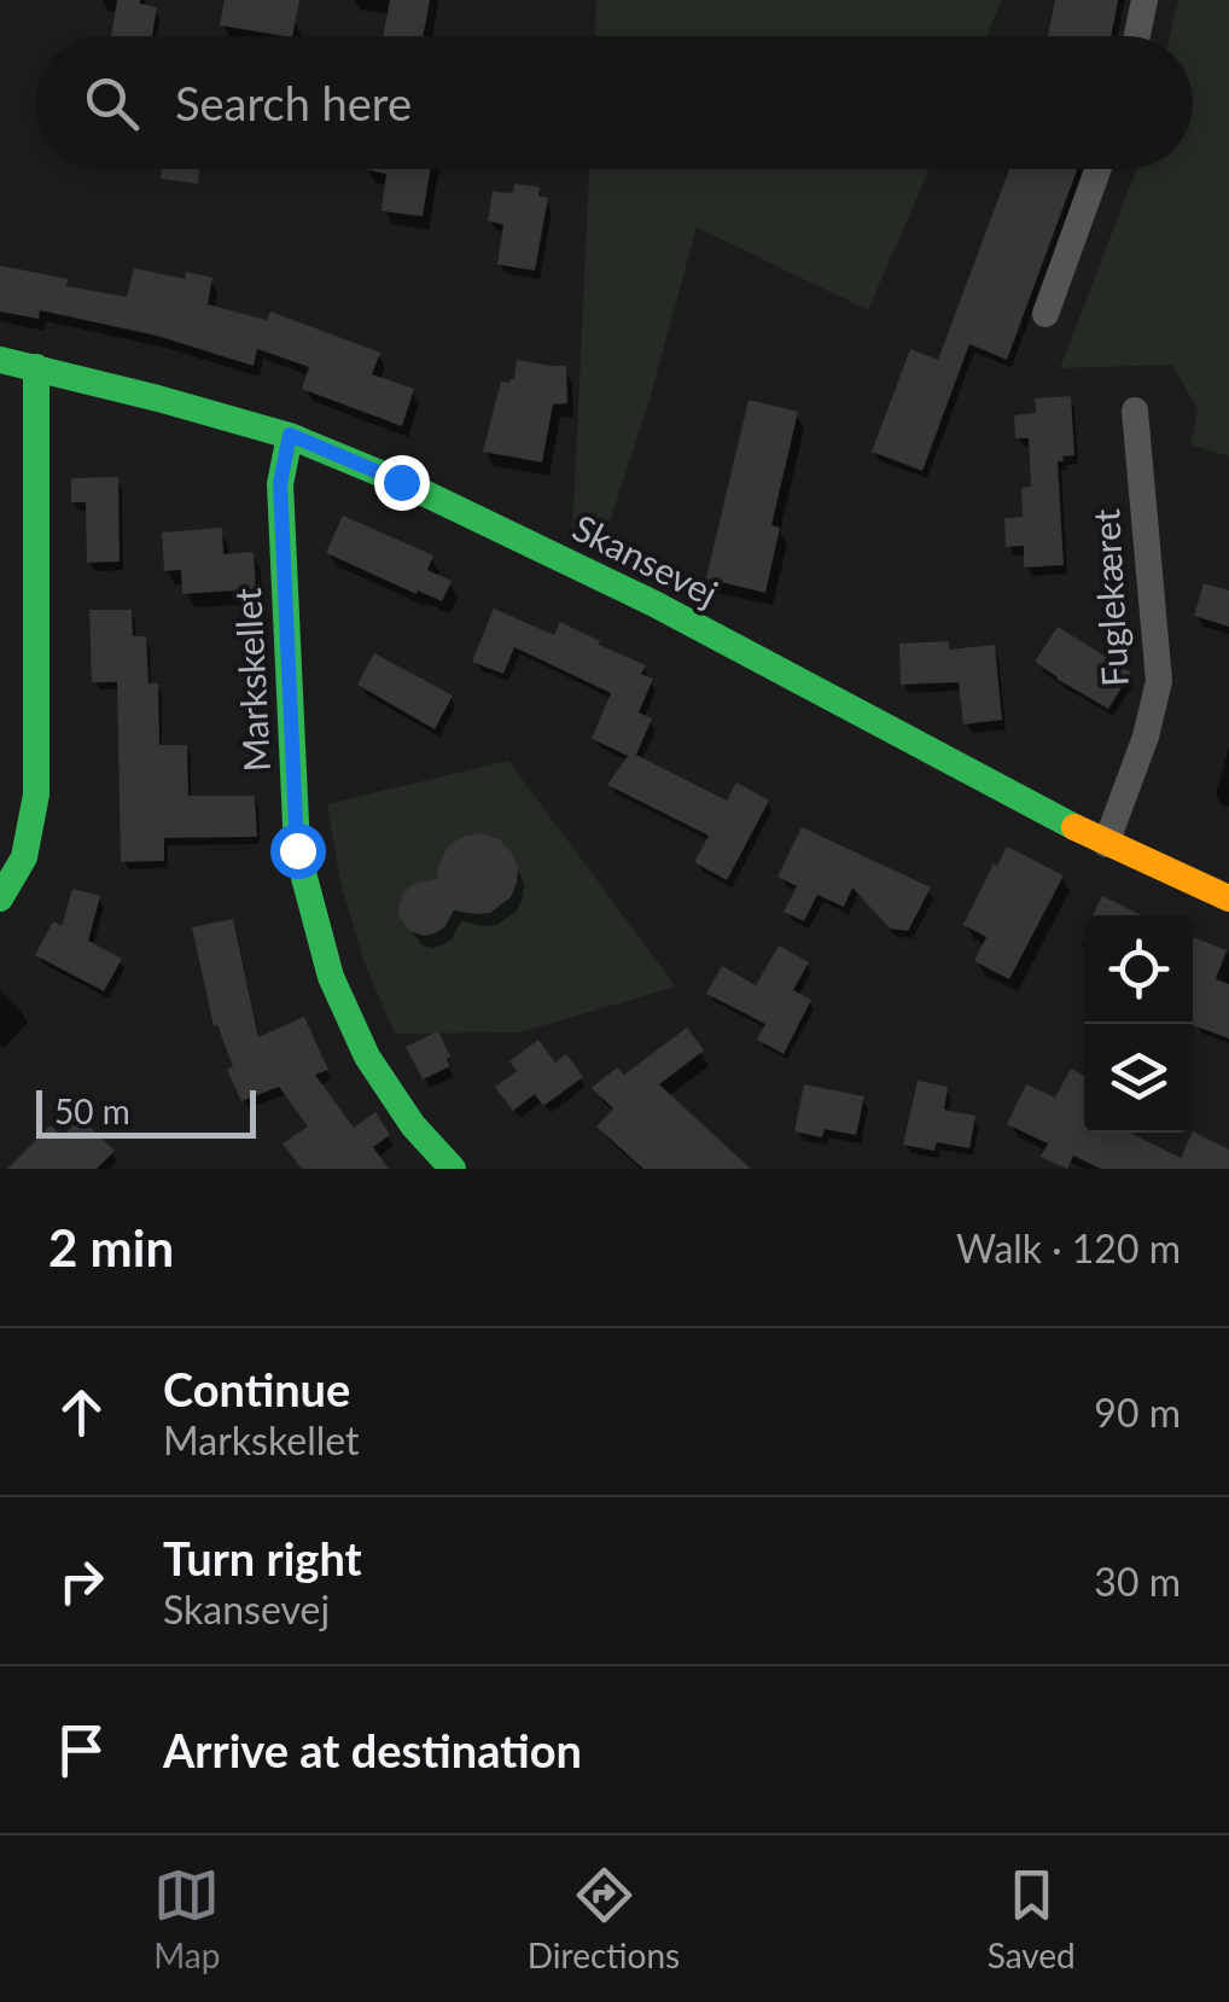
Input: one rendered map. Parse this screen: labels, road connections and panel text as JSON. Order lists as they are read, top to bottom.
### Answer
{
  "streets": {
    "street": ["Skansevej", "Fuglekæret", "Markskellet"]
  },
  "crossings": [
    ["Skansevej", "Fuglekæret"],
    ["Skansevej", "Markskellet"]
  ],
  "scale_bar": "50 m",
  "page": {
    "search": "Search here",
    "scale": "50 m",
    "heading": ["2 min", "Walk · 120 m"],
    "list": [
      ["Continue", "Markskellet", "90 m"],
      ["Turn right", "Skansevej", "30 m"],
      "Arrive at destination"
    ],
    "nav": ["Map", "Directions", "Saved"]
  }
}
